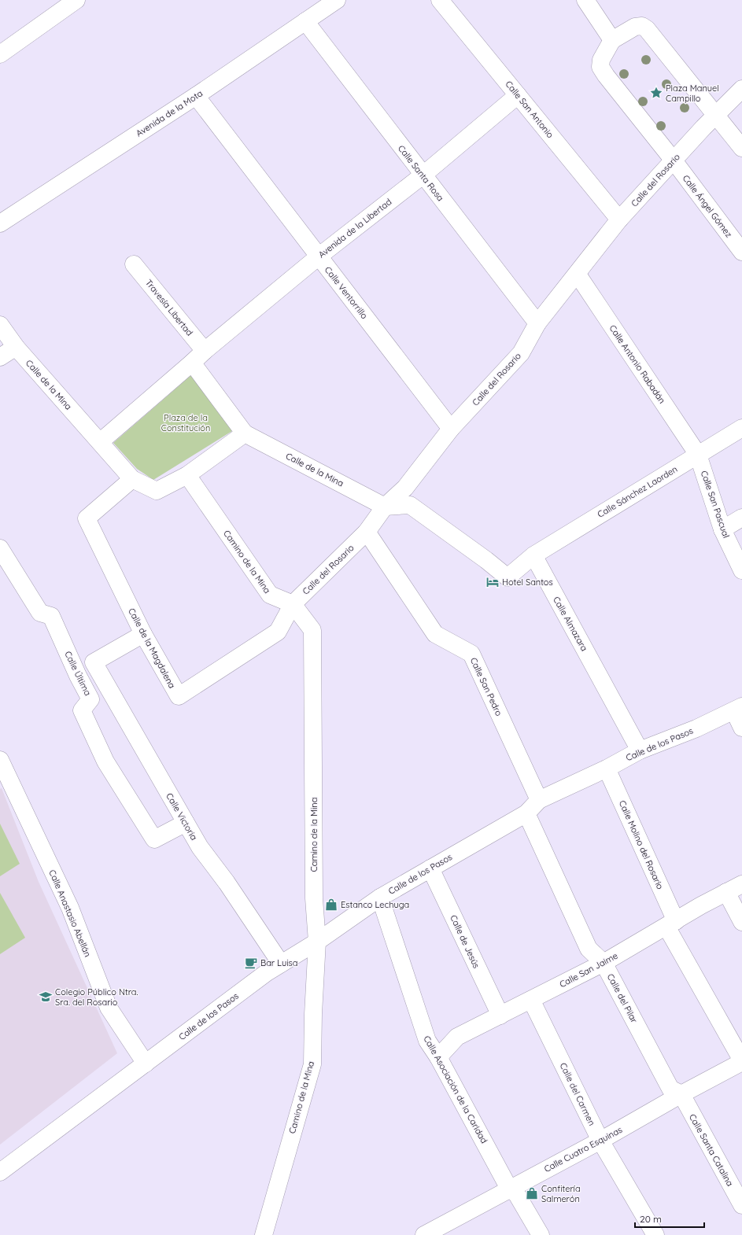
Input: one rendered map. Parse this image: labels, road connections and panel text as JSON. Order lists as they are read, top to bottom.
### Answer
{
  "streets": {
    "street": [
      "Calle San Antonio",
      "Avenida de la Mota",
      "Calle Santa Rosa",
      "Calle del Rosario",
      "Calle Ángel Gómez",
      "Avenida de la Libertad",
      "Calle Ventorrillo",
      "Travesía Libertad",
      "Calle Antonio Rabadán",
      "Calle de la Mina",
      "Calle Sánchez Laorden",
      "Calle San Pascual",
      "Camino de la Mina",
      "Calle Almazara",
      "Calle de la Magdalena",
      "Calle Última",
      "Calle San Pedro",
      "Calle de los Pasos",
      "Calle Victoria",
      "Calle Molino del Rosario",
      "Calle Anastasio Abellán",
      "Calle de Jesús",
      "Calle San Jaime",
      "Calle del Pilar",
      "Calle Asociación de la Caridad",
      "Calle del Carmen",
      "Calle Cuatro Esquinas",
      "Calle Santa Catalina"
    ]
  },
  "crossings": [
    ["Calle San Antonio", "Calle del Rosario"],
    ["Calle San Antonio", "Avenida de la Libertad"],
    ["Avenida de la Mota", "Calle Santa Rosa"],
    ["Avenida de la Mota", "Calle Ventorrillo"],
    ["Calle Santa Rosa", "Calle del Rosario"],
    ["Calle Santa Rosa", "Avenida de la Libertad"],
    ["Calle del Rosario", "Calle Ángel Gómez"],
    ["Calle del Rosario", "Calle Ventorrillo"],
    ["Calle del Rosario", "Calle Antonio Rabadán"],
    ["Calle del Rosario", "Calle de la Mina"],
    ["Calle del Rosario", "Camino de la Mina"],
    ["Calle del Rosario", "Calle de la Magdalena"],
    ["Calle del Rosario", "Calle San Pedro"],
    ["Avenida de la Libertad", "Calle Ventorrillo"],
    ["Avenida de la Libertad", "Travesía Libertad"],
    ["Calle Antonio Rabadán", "Calle Sánchez Laorden"],
    ["Calle Antonio Rabadán", "Calle San Pascual"],
    ["Calle Sánchez Laorden", "Calle San Pascual"],
    ["Calle Sánchez Laorden", "Calle Almazara"],
    ["Camino de la Mina", "Calle de la Magdalena"],
    ["Camino de la Mina", "Calle de los Pasos"],
    ["Calle Almazara", "Calle de los Pasos"],
    ["Calle Última", "Calle Victoria"],
    ["Calle San Pedro", "Calle de los Pasos"],
    ["Calle de los Pasos", "Calle Victoria"],
    ["Calle de los Pasos", "Calle Molino del Rosario"],
    ["Calle de los Pasos", "Calle Anastasio Abellán"],
    ["Calle de los Pasos", "Calle de Jesús"],
    ["Calle de los Pasos", "Calle del Pilar"],
    ["Calle de los Pasos", "Calle Asociación de la Caridad"],
    ["Calle Molino del Rosario", "Calle San Jaime"],
    ["Calle Molino del Rosario", "Calle Cuatro Esquinas"],
    ["Calle de Jesús", "Calle San Jaime"],
    ["Calle San Jaime", "Calle del Pilar"],
    ["Calle San Jaime", "Calle Asociación de la Caridad"],
    ["Calle San Jaime", "Calle del Carmen"],
    ["Calle del Pilar", "Calle Cuatro Esquinas"],
    ["Calle del Pilar", "Calle Santa Catalina"],
    ["Calle Asociación de la Caridad", "Calle Cuatro Esquinas"],
    ["Calle del Carmen", "Calle Cuatro Esquinas"],
    ["Calle Cuatro Esquinas", "Calle Santa Catalina"]
  ],
  "parks": ["Plaza de la Constitución"],
  "places": {
    "place": ["Plaza Manuel Campillo"],
    "hotel": ["Hotel Santos"],
    "shop": ["Estanco Lechuga", "Confitería Salmerón"],
    "cafe": ["Bar Luisa"],
    "school or university": ["Colegio Público Ntra. Sra. del Rosario"]
  },
  "scale_bar": "20 m"
}
